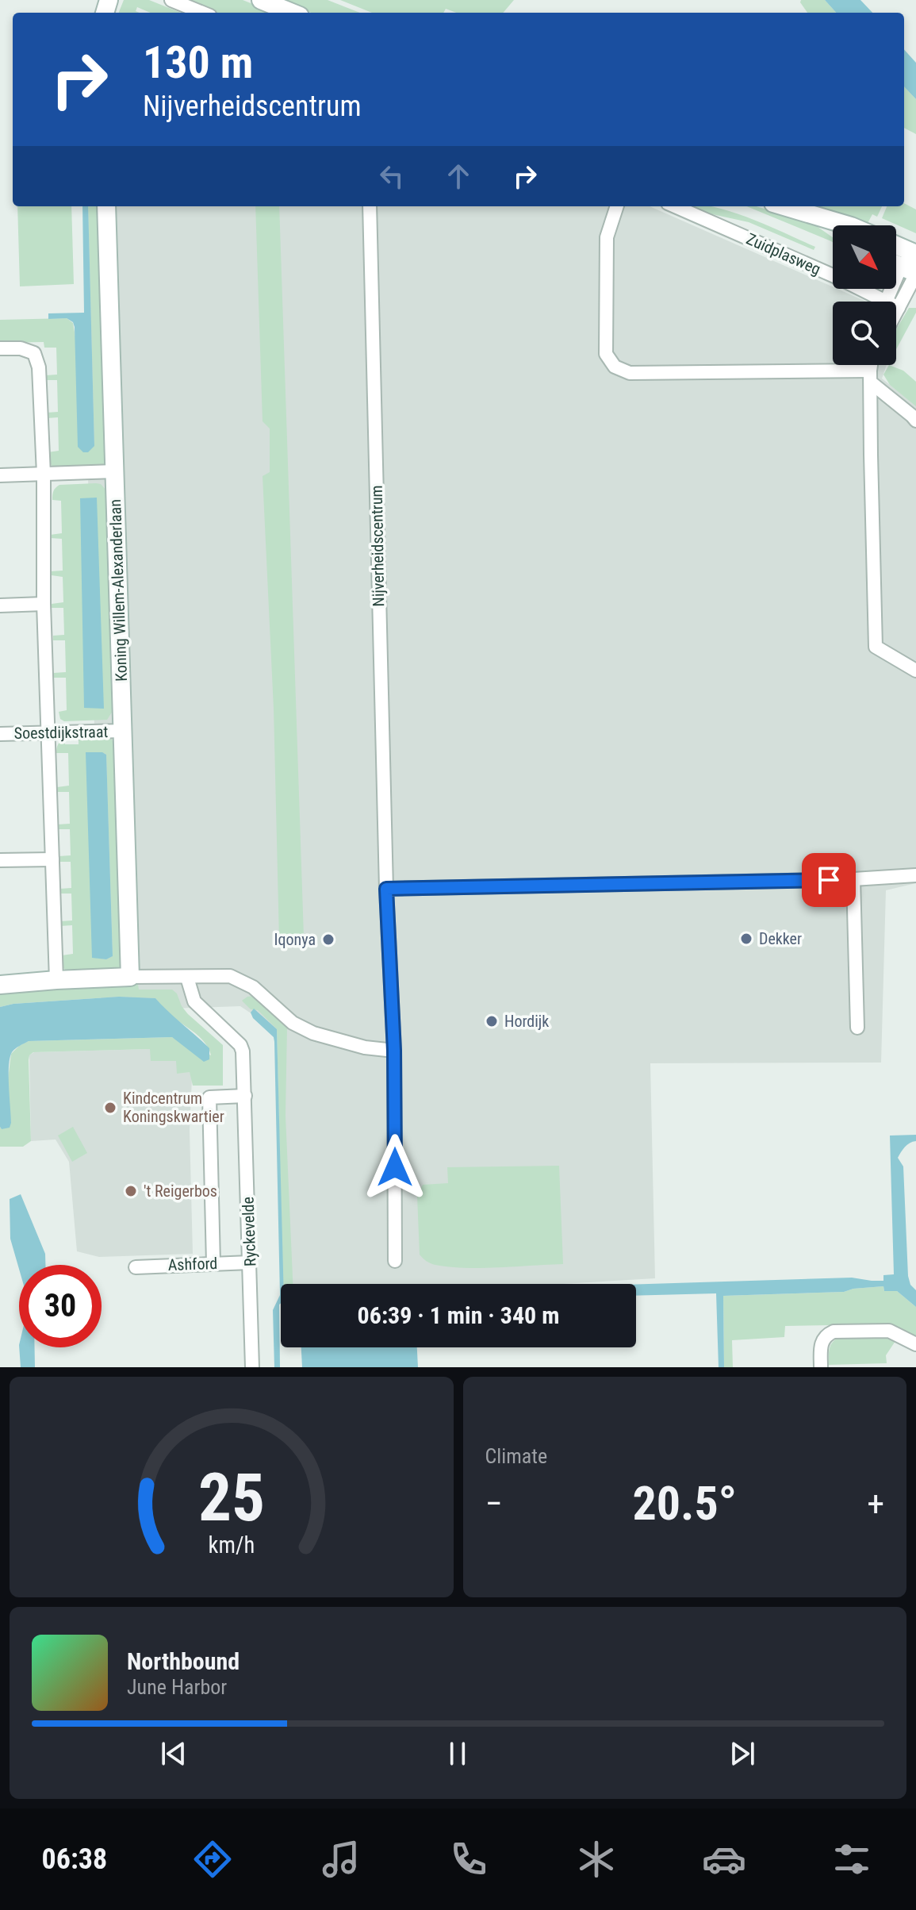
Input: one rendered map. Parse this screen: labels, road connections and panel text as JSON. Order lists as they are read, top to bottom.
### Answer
{
  "streets": {
    "street": [
      "Zuidplasweg",
      "Nijverheidscentrum",
      "Koning Willem-Alexanderlaan",
      "Soestdijkstraat",
      "Ryckevelde",
      "Ashford"
    ]
  },
  "crossings": [
    ["Koning Willem-Alexanderlaan", "Soestdijkstraat"],
    ["Ryckevelde", "Ashford"]
  ],
  "places": [
    "Dekker",
    "Iqonya",
    "Hordijk",
    "Kindcentrum Koningskwartier",
    "'t Reigerbos"
  ],
  "north": "bottom right",
  "page": {
    "turn": ["130 m", "Nijverheidscentrum"],
    "limit": "30",
    "trip": "06:39 · 1 min · 340 m",
    "tile": "Climate",
    "heat": ["−", "20.5°", "+"],
    "song": ["Northbound", "June Harbor"],
    "tabs": "06:38",
    "gauge": ["25", "km/h"]
  }
}
